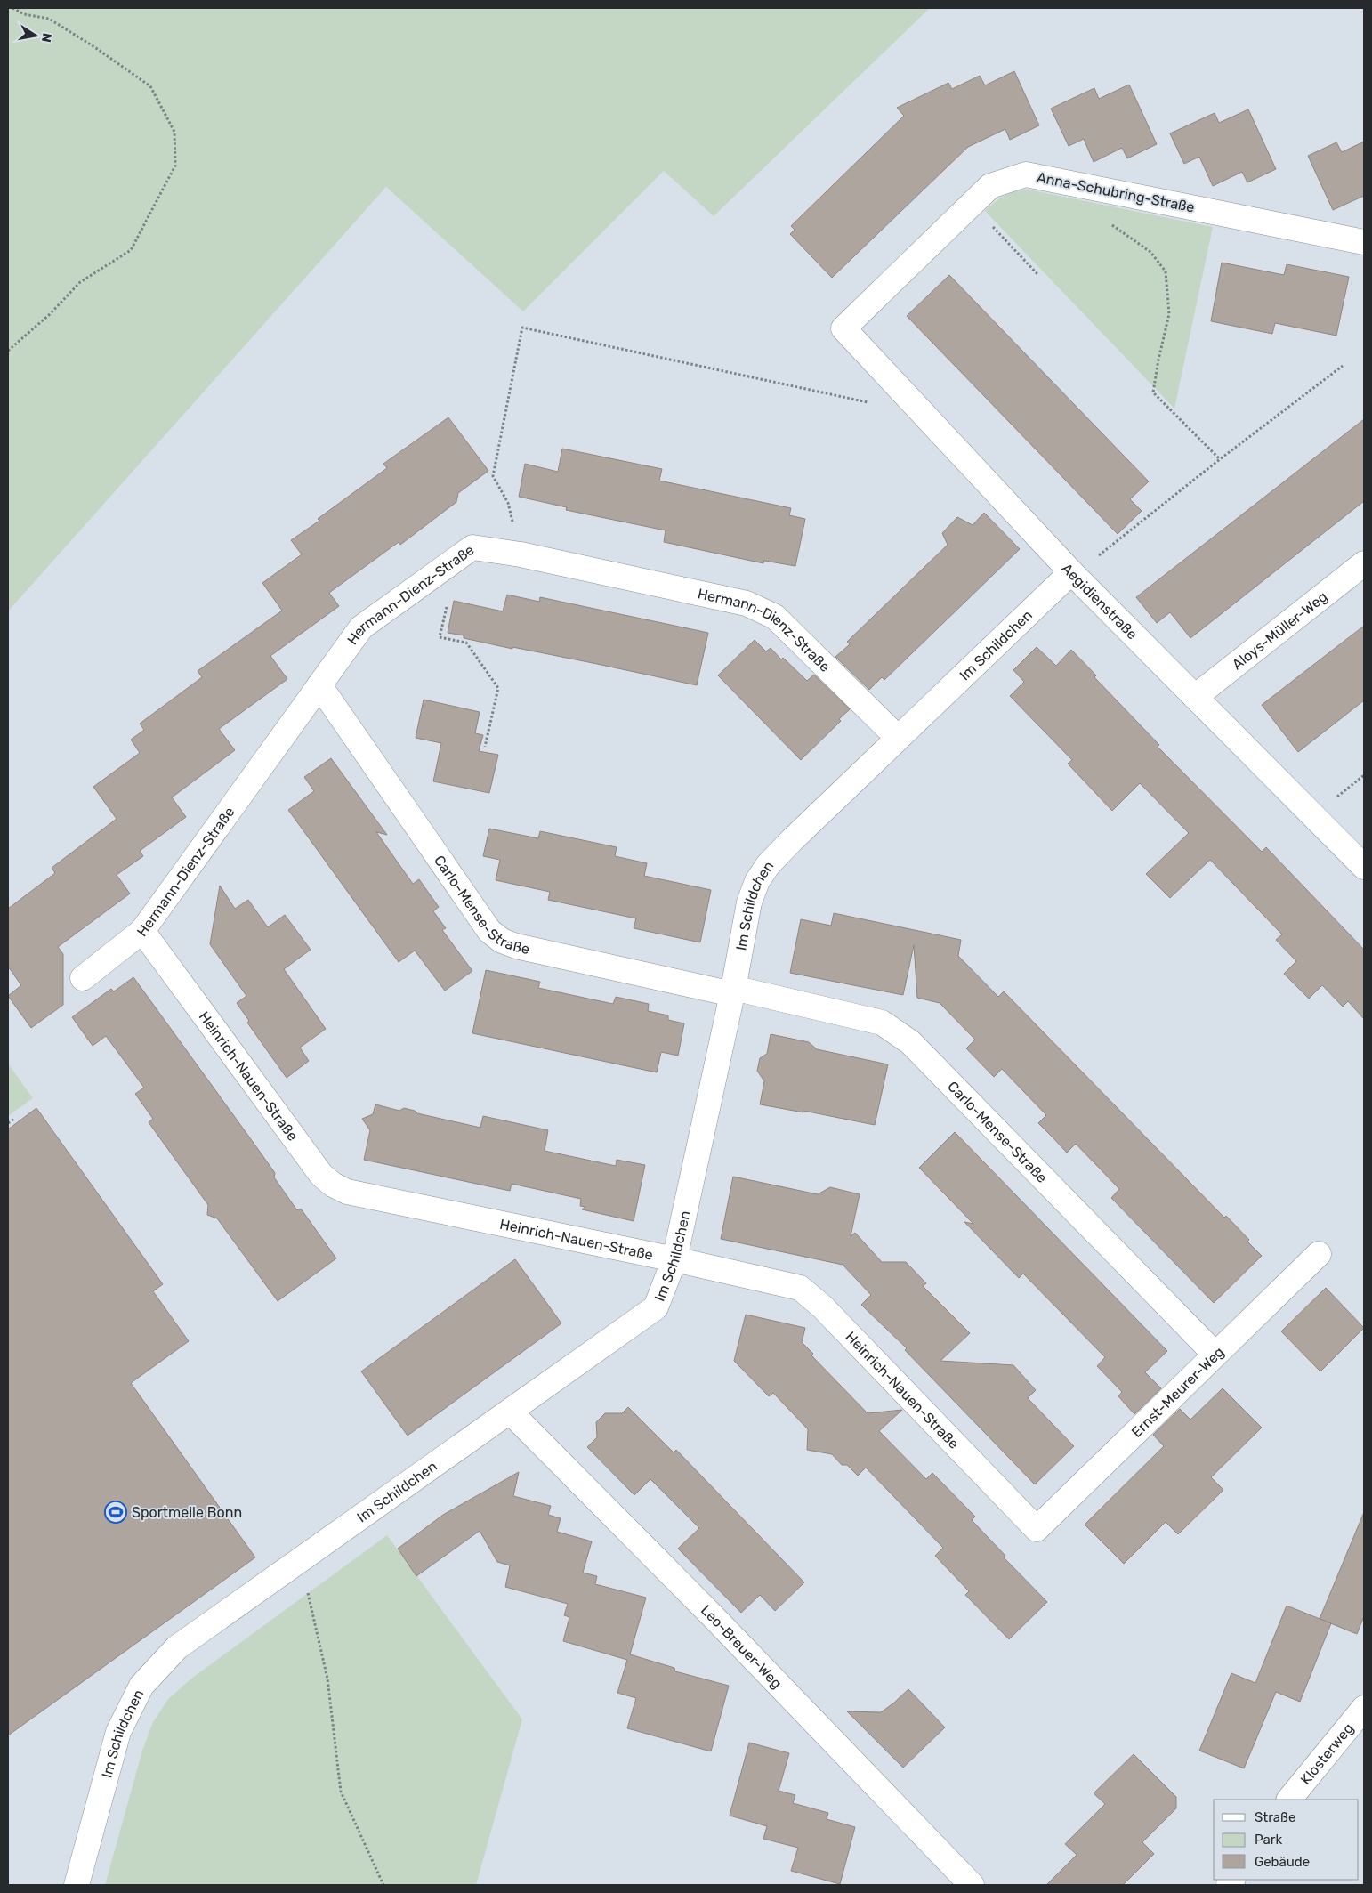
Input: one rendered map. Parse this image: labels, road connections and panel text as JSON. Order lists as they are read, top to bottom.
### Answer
{
  "streets": {
    "street": [
      "Anna-Schubring-Straße",
      "Hermann-Dienz-Straße",
      "Aegidienstraße",
      "Aloys-Müller-Weg",
      "Im Schildchen",
      "Carlo-Mense-Straße",
      "Heinrich-Nauen-Straße",
      "Ernst-Meurer-Weg",
      "Leo-Breuer-Weg",
      "Klosterweg"
    ]
  },
  "crossings": [
    ["Anna-Schubring-Straße", "Aegidienstraße"],
    ["Hermann-Dienz-Straße", "Im Schildchen"],
    ["Hermann-Dienz-Straße", "Carlo-Mense-Straße"],
    ["Hermann-Dienz-Straße", "Heinrich-Nauen-Straße"],
    ["Aegidienstraße", "Aloys-Müller-Weg"],
    ["Aegidienstraße", "Im Schildchen"],
    ["Im Schildchen", "Carlo-Mense-Straße"],
    ["Im Schildchen", "Heinrich-Nauen-Straße"],
    ["Im Schildchen", "Leo-Breuer-Weg"],
    ["Carlo-Mense-Straße", "Ernst-Meurer-Weg"],
    ["Heinrich-Nauen-Straße", "Ernst-Meurer-Weg"]
  ],
  "places": {
    "sports": ["Sportmeile Bonn"]
  },
  "legend": ["Straße", "Park", "Gebäude"],
  "north": "right"
}
